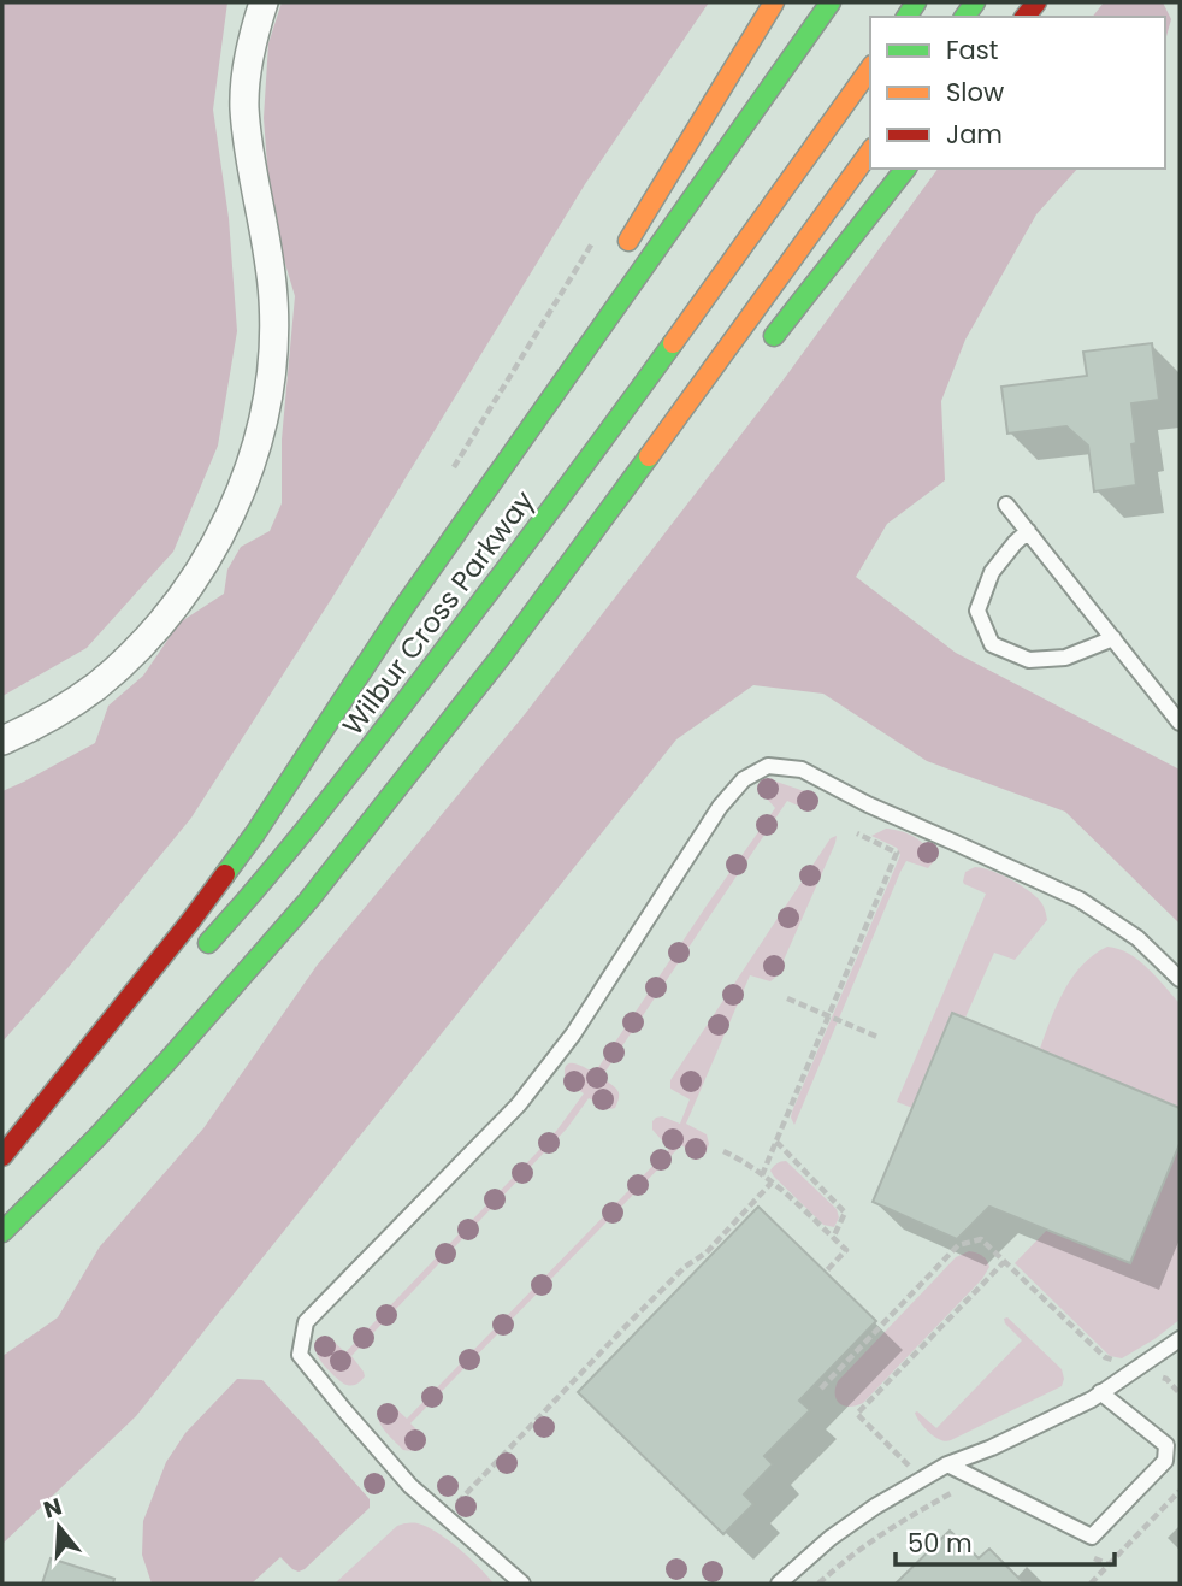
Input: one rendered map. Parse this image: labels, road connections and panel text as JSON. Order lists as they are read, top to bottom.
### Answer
{
  "streets": {
    "highway": ["Wilbur Cross Parkway"]
  },
  "legend": ["Fast", "Slow", "Jam"],
  "scale_bar": "50 m",
  "north": "top"
}
